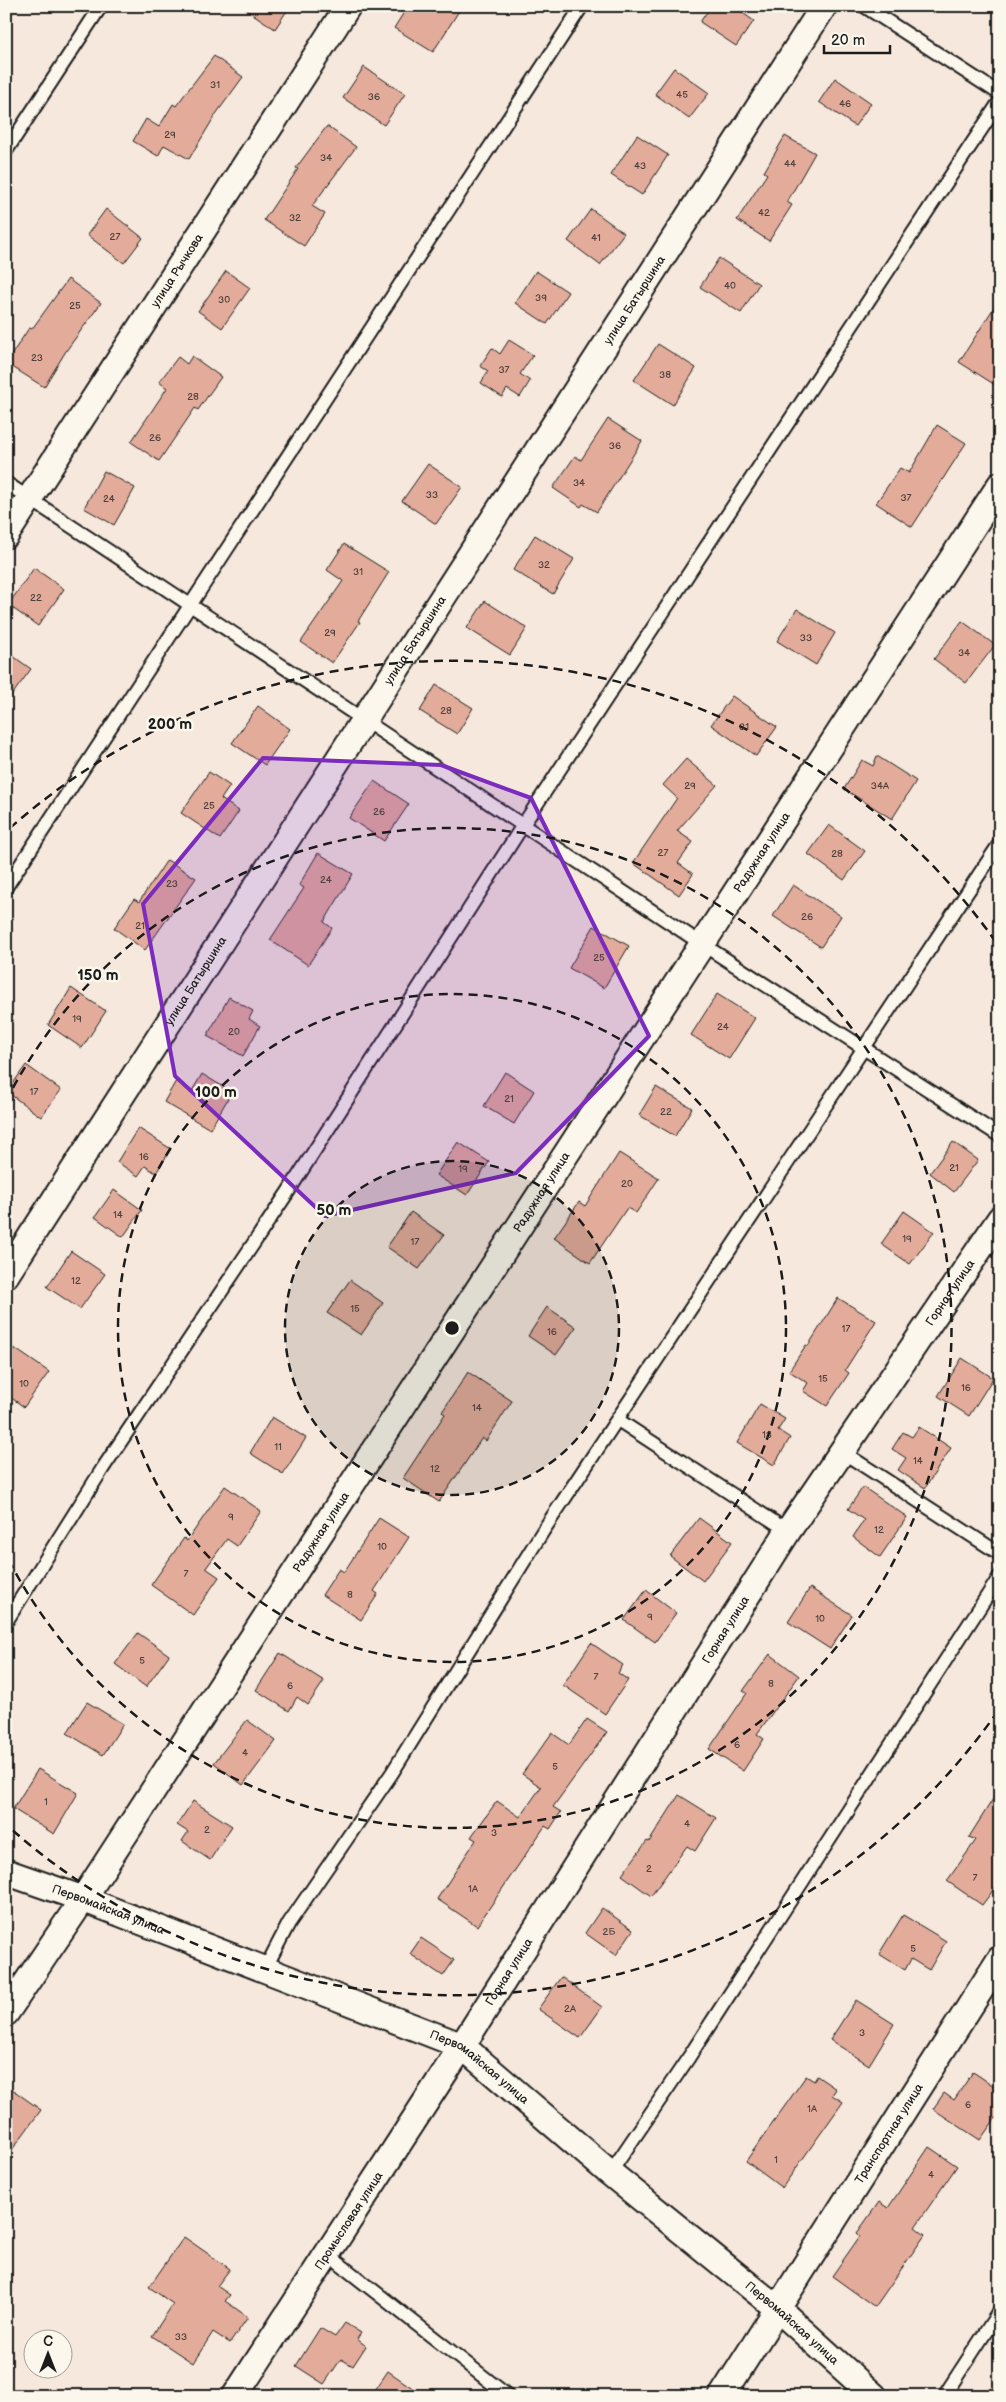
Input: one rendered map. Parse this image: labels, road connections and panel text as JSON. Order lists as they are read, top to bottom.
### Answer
{
  "streets": {
    "street": [
      "улица Рычкова",
      "улица Батыршина",
      "Радужная улица",
      "Горная улица",
      "Первомайская улица",
      "Транспортная улица",
      "Промысловая улица"
    ]
  },
  "crossings": [
    ["Радужная улица", "Первомайская улица"],
    ["Горная улица", "Первомайская улица"],
    ["Горная улица", "Промысловая улица"],
    ["Первомайская улица", "Транспортная улица"],
    ["Первомайская улица", "Промысловая улица"]
  ],
  "house_numbers": [
    "31",
    "45",
    "36",
    "46",
    "29",
    "34",
    "44",
    "43",
    "42",
    "32",
    "27",
    "41",
    "40",
    "39",
    "30",
    "25",
    "23",
    "37",
    "38",
    "28",
    "26",
    "36",
    "34",
    "33",
    "37",
    "24",
    "32",
    "31",
    "22",
    "29",
    "33",
    "34",
    "28",
    "31",
    "29",
    "34А",
    "25",
    "26",
    "27",
    "28",
    "24",
    "23",
    "26",
    "21",
    "25",
    "19",
    "24",
    "20",
    "17",
    "21",
    "22",
    "16",
    "21",
    "19",
    "20",
    "14",
    "19",
    "17",
    "12",
    "15",
    "17",
    "16",
    "15",
    "10",
    "16",
    "14",
    "13",
    "11",
    "14",
    "12",
    "9",
    "12",
    "10",
    "7",
    "8",
    "9",
    "10",
    "5",
    "7",
    "8",
    "6",
    "6",
    "4",
    "5",
    "1",
    "4",
    "2",
    "3",
    "2",
    "7",
    "1А",
    "2Б",
    "5",
    "2А",
    "3",
    "6",
    "1А",
    "1",
    "4",
    "33"
  ],
  "scale_bar": "20 m",
  "north": "top",
  "rings": [
    "200 m",
    "150 m",
    "100 m",
    "50 m"
  ]
}
